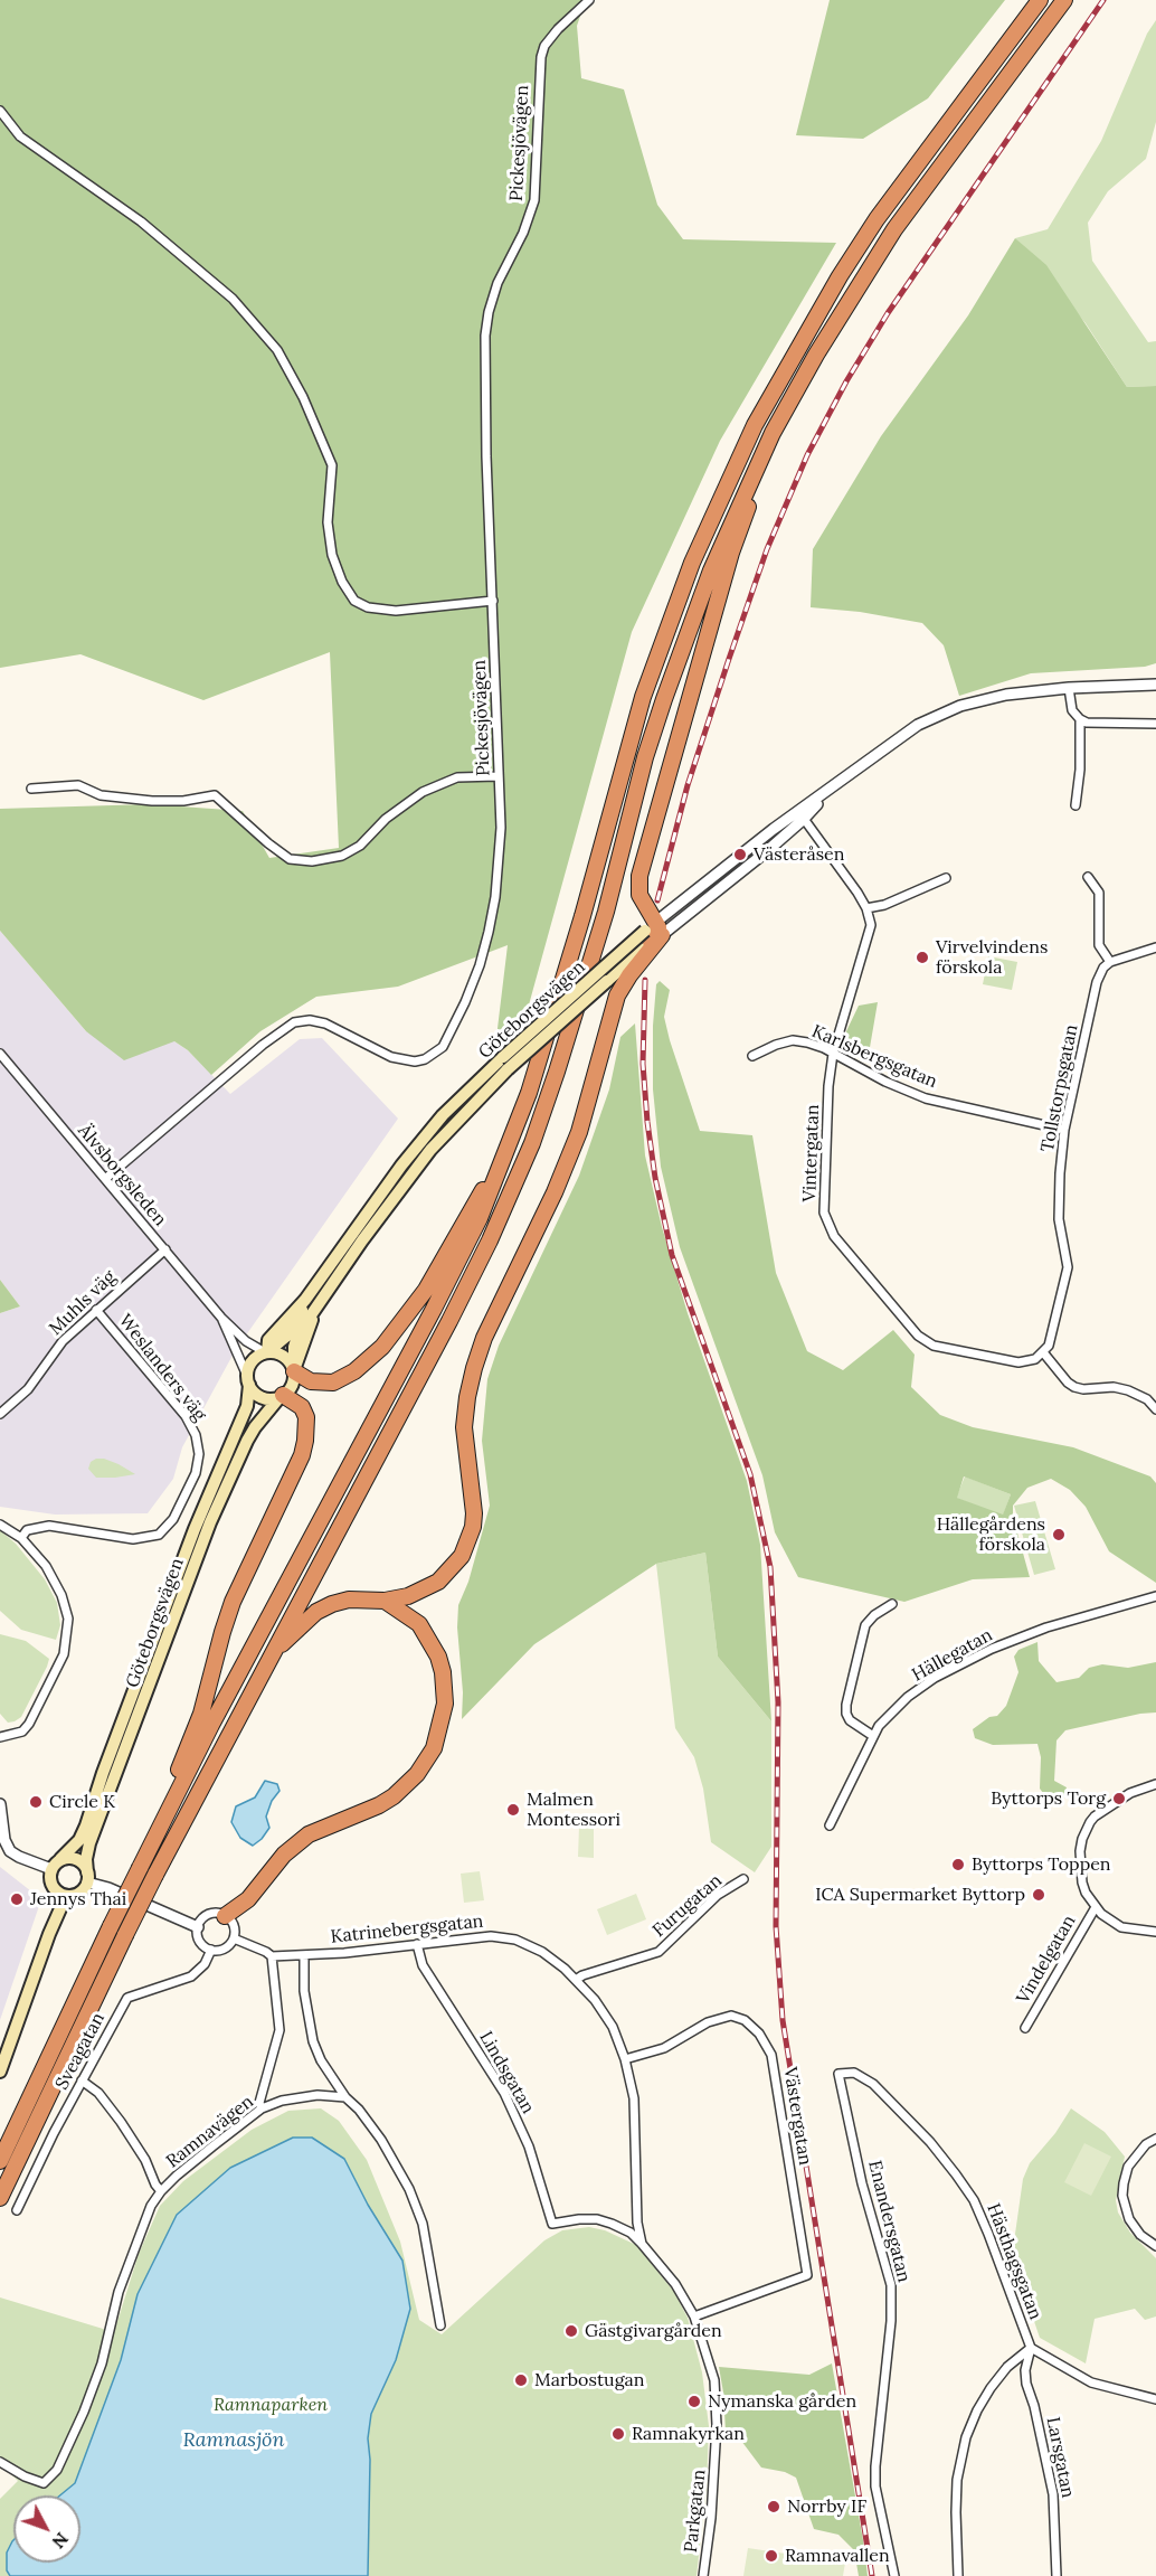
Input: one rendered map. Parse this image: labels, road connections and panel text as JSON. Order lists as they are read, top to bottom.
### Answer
{
  "streets": {
    "main road": ["Göteborgsvägen"],
    "street": [
      "Pickesjövägen",
      "Karlsbergsgatan",
      "Tollstorpsgatan",
      "Vintergatan",
      "Älvsborgsleden",
      "Muhls väg",
      "Weslanders väg",
      "Hällegatan",
      "Furugatan",
      "Katrinebergsgatan",
      "Vindelgatan",
      "Sveagatan",
      "Lindsgatan",
      "Västergatan",
      "Ramnavägen",
      "Enandersgatan",
      "Hästhagsgatan",
      "Larsgatan",
      "Parkgatan"
    ]
  },
  "crossings": [
    ["Pickesjövägen", "Älvsborgsleden"],
    ["Göteborgsvägen", "Älvsborgsleden"],
    ["Karlsbergsgatan", "Tollstorpsgatan"],
    ["Karlsbergsgatan", "Vintergatan"],
    ["Tollstorpsgatan", "Vintergatan"],
    ["Älvsborgsleden", "Muhls väg"],
    ["Muhls väg", "Weslanders väg"],
    ["Furugatan", "Katrinebergsgatan"],
    ["Katrinebergsgatan", "Sveagatan"],
    ["Katrinebergsgatan", "Lindsgatan"],
    ["Katrinebergsgatan", "Västergatan"],
    ["Katrinebergsgatan", "Parkgatan"],
    ["Lindsgatan", "Parkgatan"],
    ["Västergatan", "Parkgatan"],
    ["Enandersgatan", "Hästhagsgatan"],
    ["Hästhagsgatan", "Larsgatan"]
  ],
  "water": ["Ramnasjön"],
  "parks": ["Ramnaparken"],
  "places": [
    "Västeråsen",
    "Virvelvindens förskola",
    "Hällegårdens förskola",
    "Byttorps Torg",
    "Circle K",
    "Malmen Montessori",
    "Byttorps Toppen",
    "ICA Supermarket Byttorp",
    "Jennys Thai",
    "Gästgivargården",
    "Marbostugan",
    "Nymanska gården",
    "Ramnakyrkan",
    "Norrby IF",
    "Ramnavallen"
  ],
  "north": "bottom right"
}
